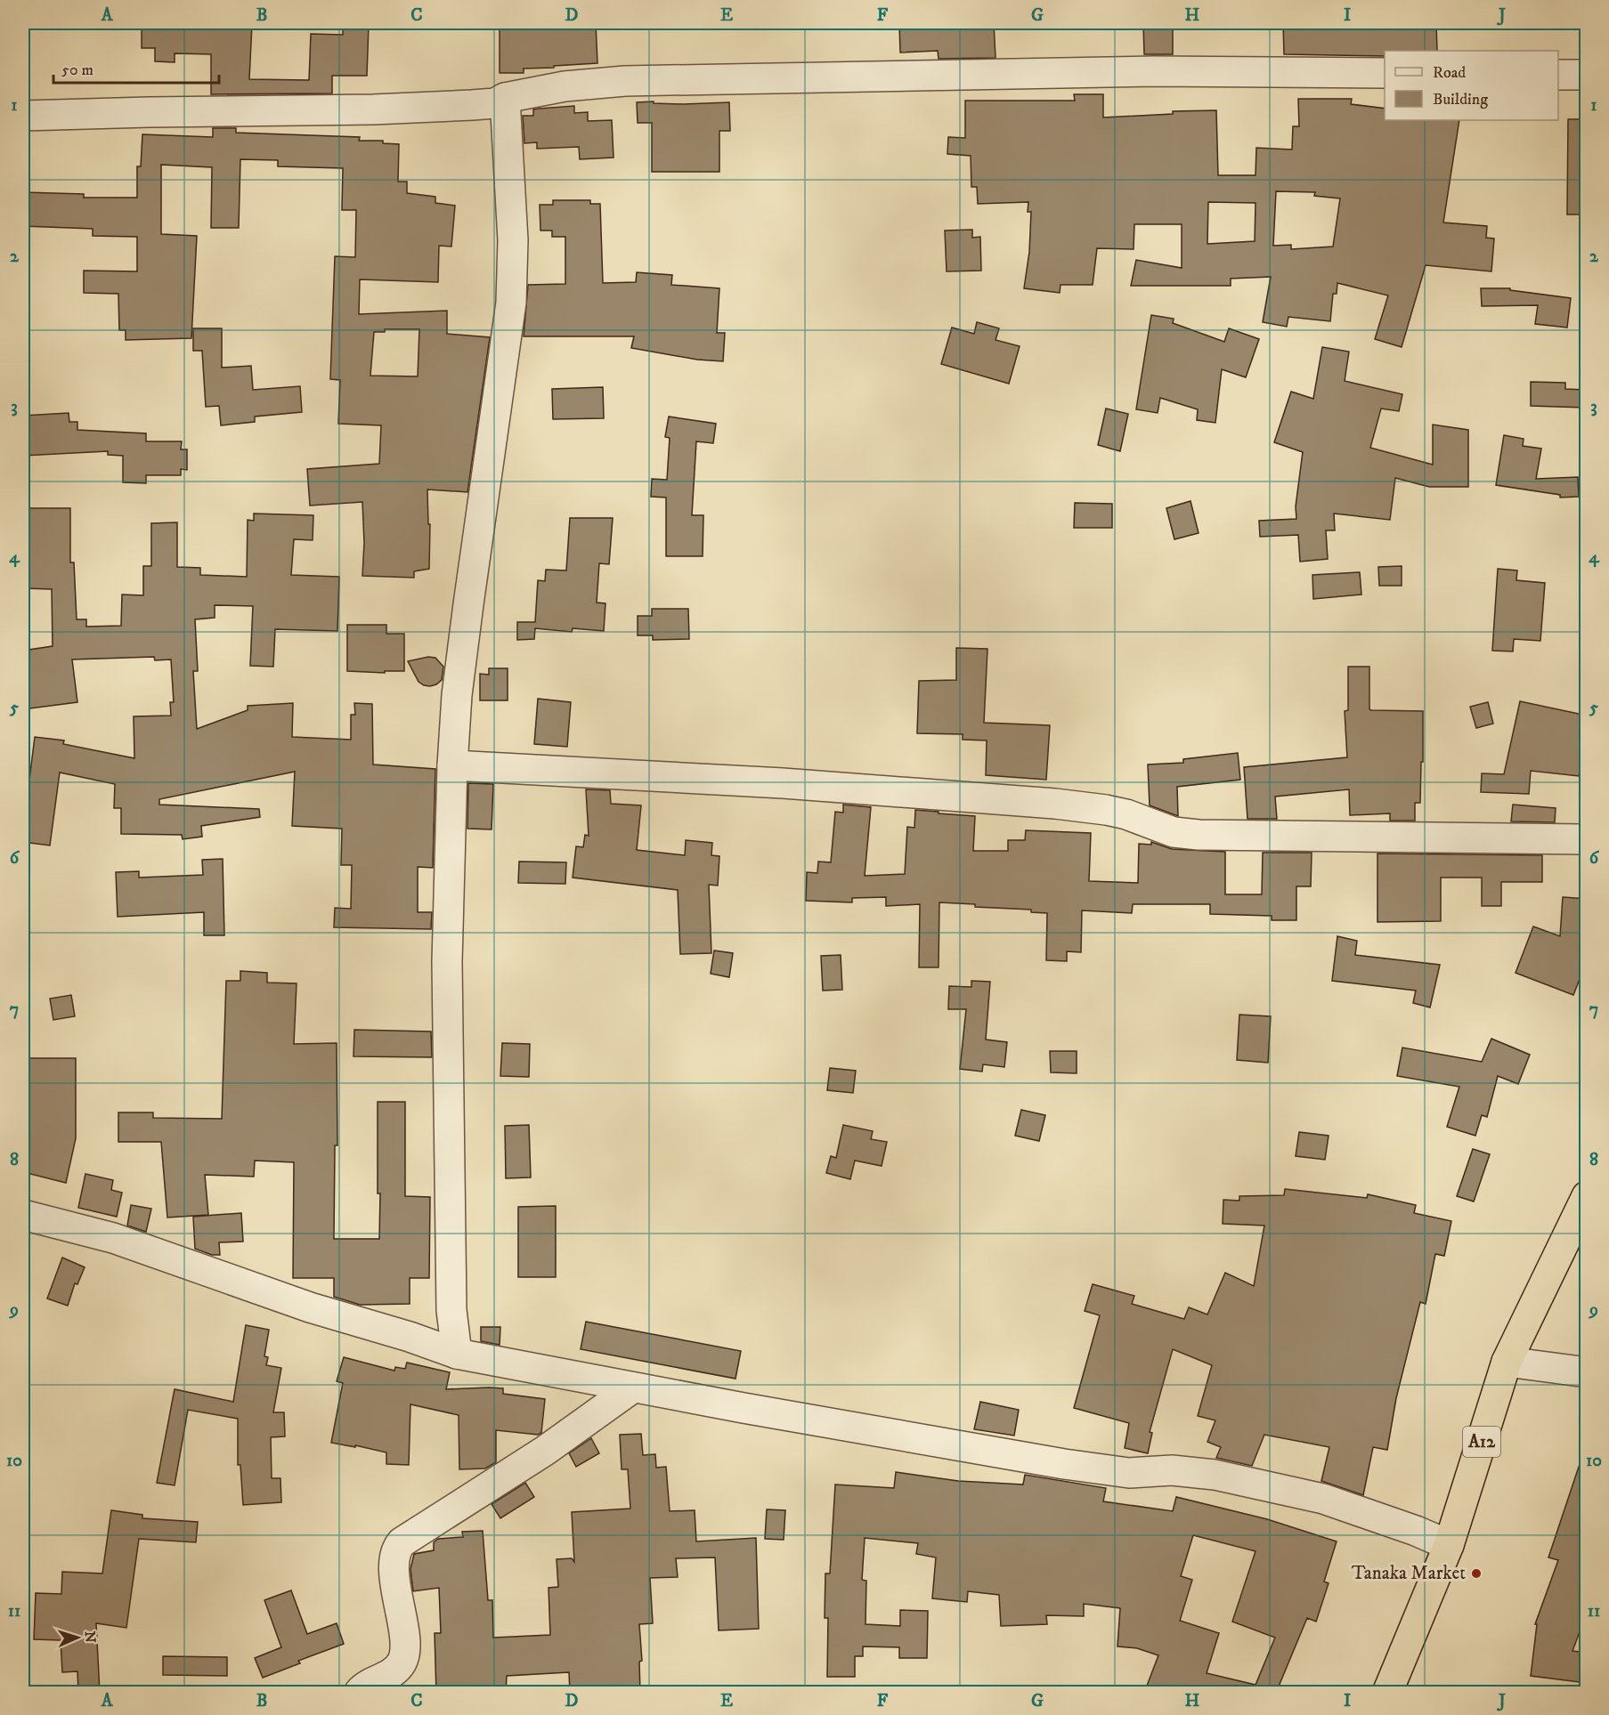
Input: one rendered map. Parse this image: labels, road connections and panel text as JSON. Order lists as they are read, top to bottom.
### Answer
{
  "streets": {
    "highway": ["A12"]
  },
  "places": ["Tanaka Market"],
  "legend": ["Road", "Building"],
  "scale_bar": "50 m",
  "north": "right",
  "grid": {
    "columns": [
      "A",
      "B",
      "C",
      "D",
      "E",
      "F",
      "G",
      "H",
      "I",
      "J"
    ],
    "rows": [
      "1",
      "2",
      "3",
      "4",
      "5",
      "6",
      "7",
      "8",
      "9",
      "10",
      "11"
    ]
  }
}
